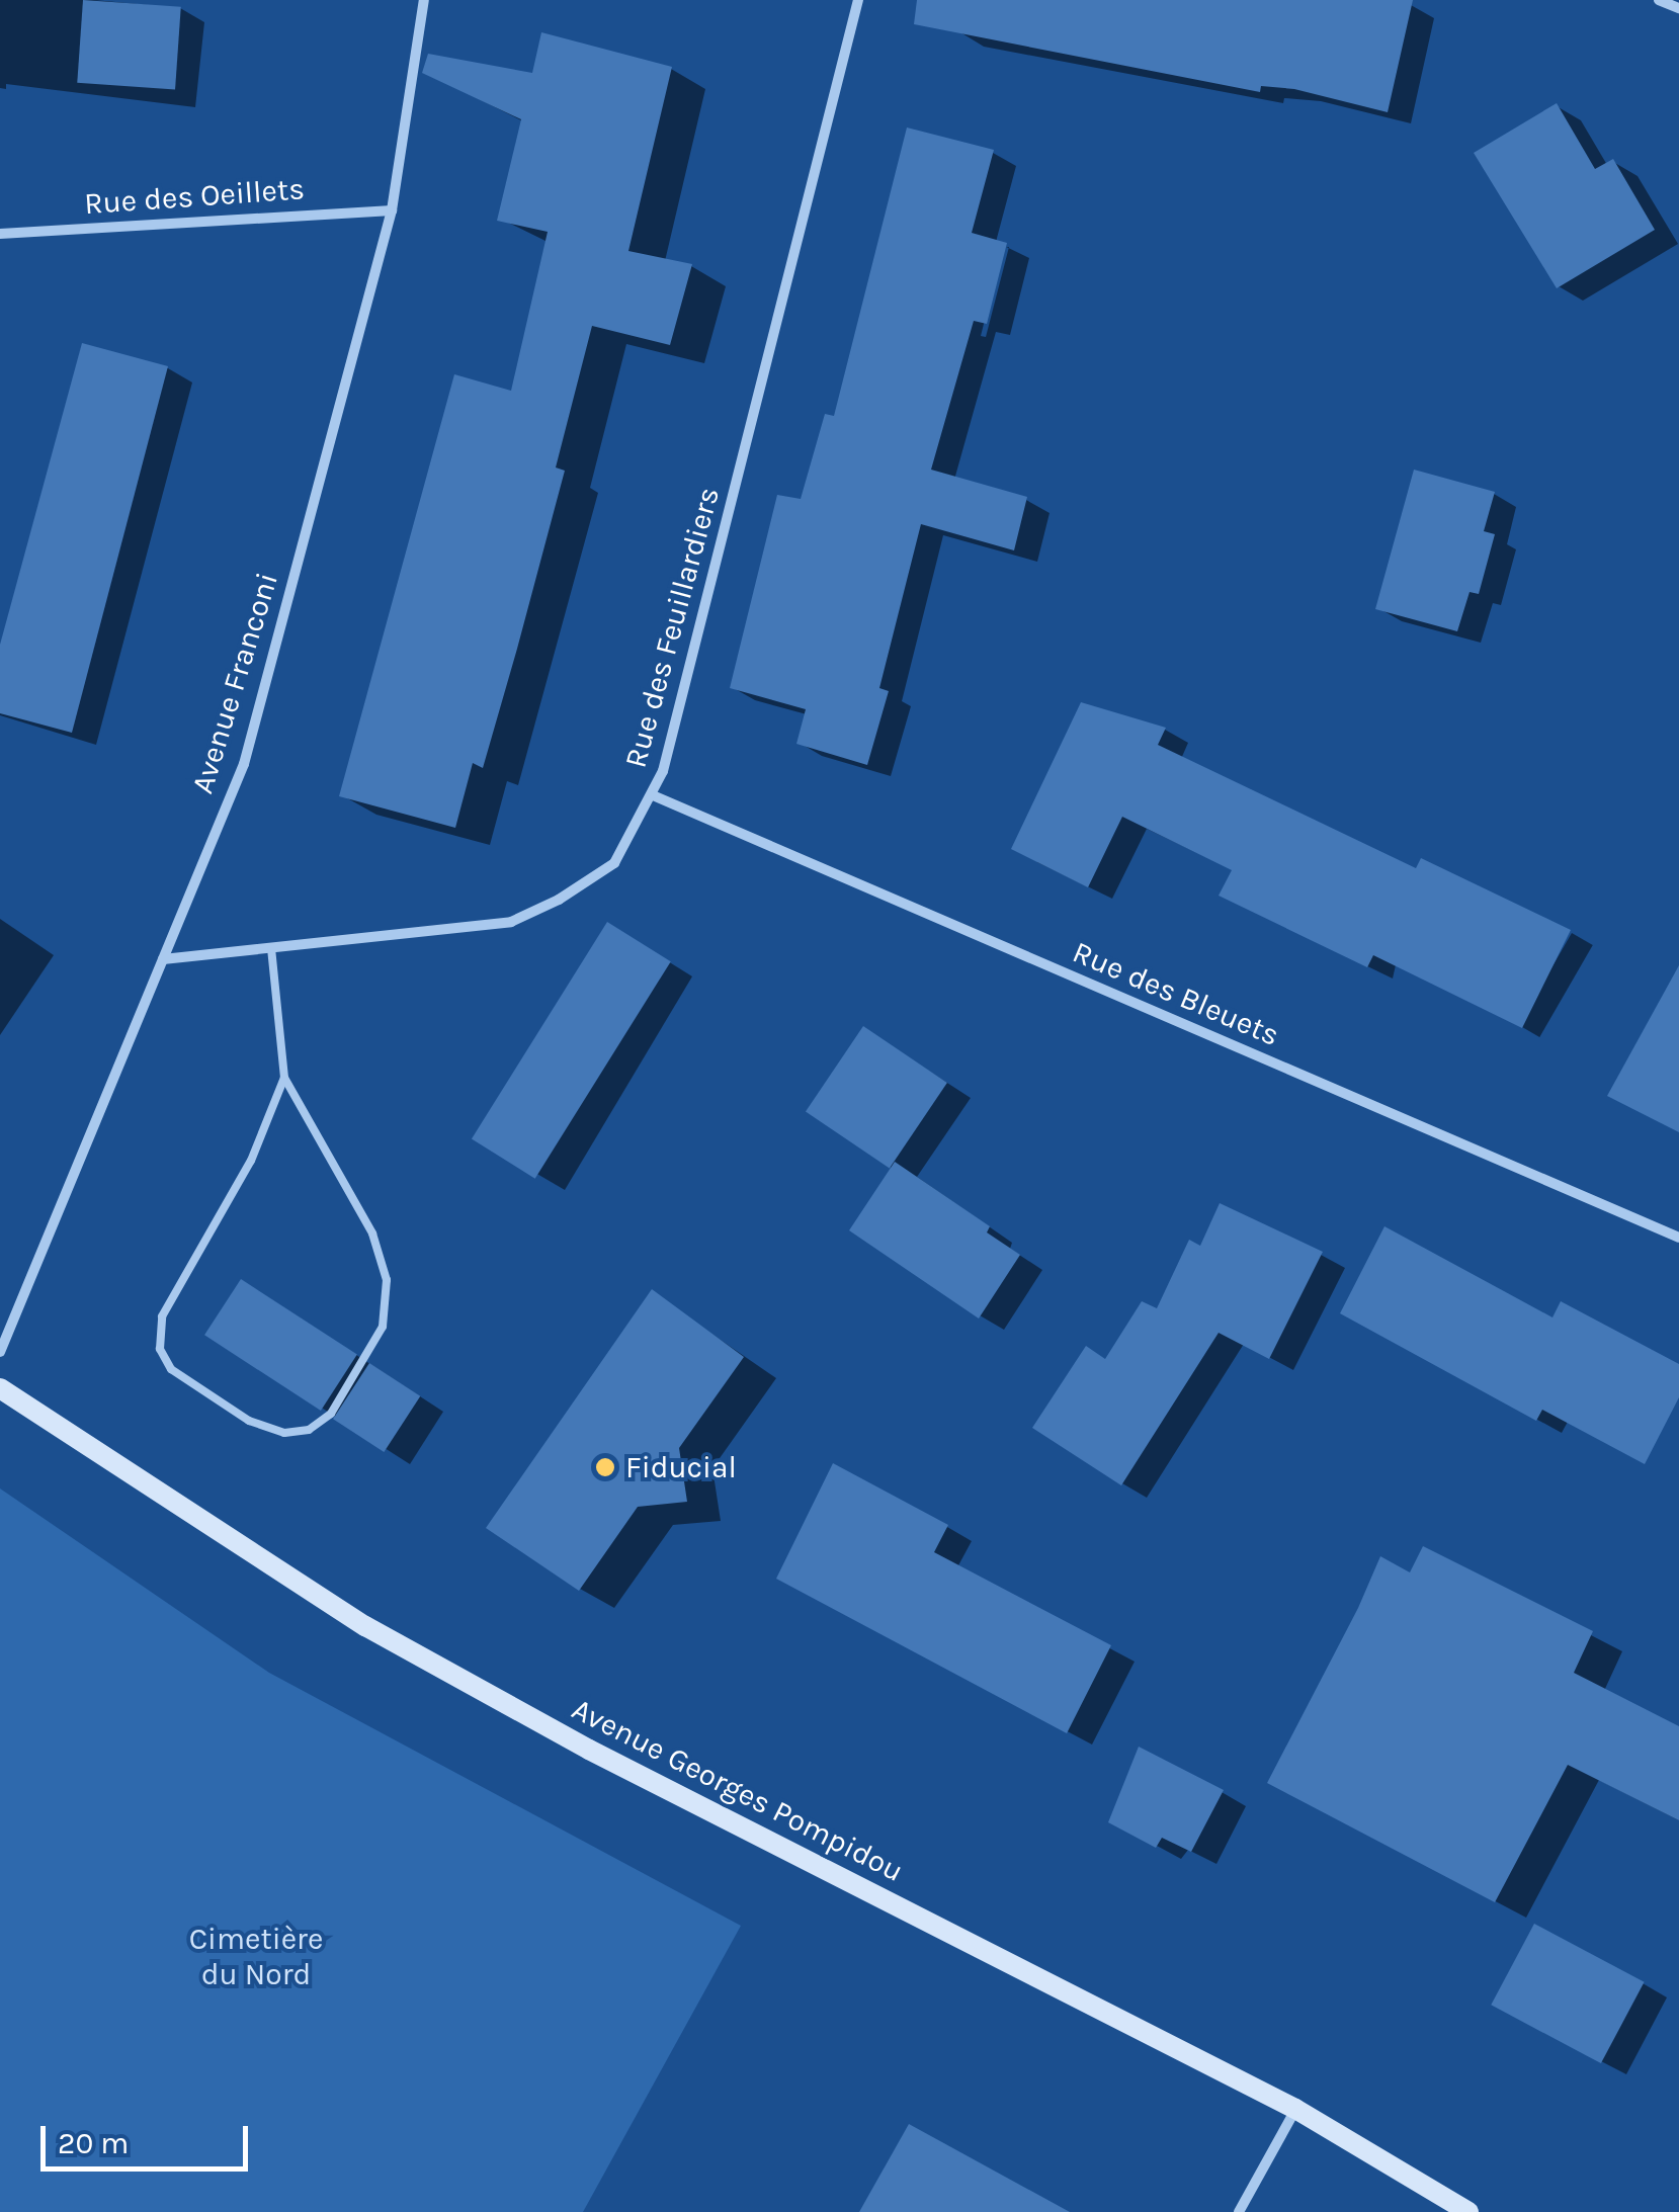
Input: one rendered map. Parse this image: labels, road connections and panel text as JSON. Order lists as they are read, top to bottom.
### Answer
{
  "streets": {
    "main road": ["Avenue Georges Pompidou"],
    "street": [
      "Rue des Oeillets",
      "Rue des Feuillardiers",
      "Avenue Franconi",
      "Rue des Bleuets"
    ]
  },
  "crossings": [
    ["Rue des Oeillets", "Avenue Franconi"],
    ["Rue des Feuillardiers", "Avenue Franconi"],
    ["Rue des Feuillardiers", "Rue des Bleuets"]
  ],
  "parks": ["Cimetière du Nord"],
  "places": ["Fiducial"],
  "scale_bar": "20 m"
}
